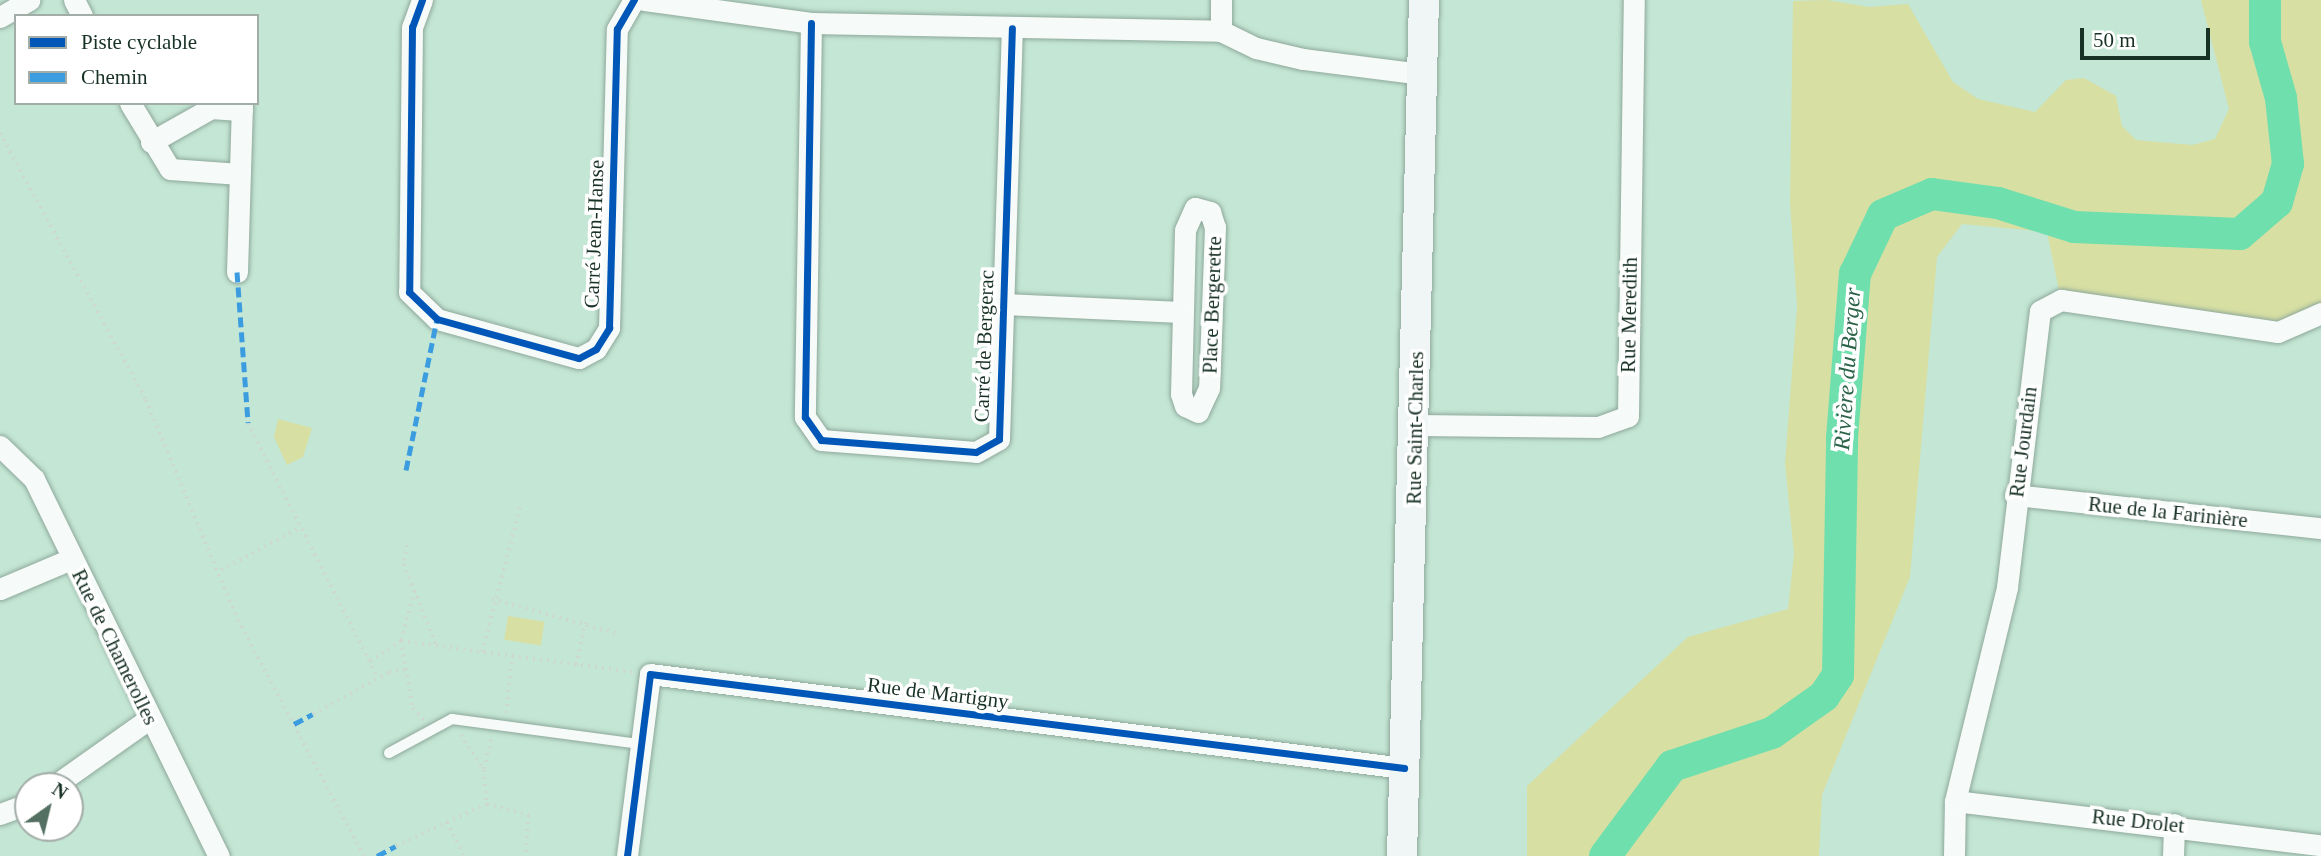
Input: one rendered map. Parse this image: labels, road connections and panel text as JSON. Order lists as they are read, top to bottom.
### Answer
{
  "streets": {
    "street": [
      "Carré Jean-Hanse",
      "Place Bergerette",
      "Rue Meredith",
      "Carré de Bergerac",
      "Rue Saint-Charles",
      "Rue Jourdain",
      "Rue de la Farinière",
      "Rue de Chamerolles",
      "Rue de Martigny",
      "Rue Drolet"
    ]
  },
  "crossings": [
    ["Place Bergerette", "Carré de Bergerac"],
    ["Rue Meredith", "Rue Saint-Charles"],
    ["Rue Saint-Charles", "Rue de Martigny"],
    ["Rue Jourdain", "Rue de la Farinière"],
    ["Rue Jourdain", "Rue Drolet"]
  ],
  "water": ["Rivière du Berger"],
  "legend": ["Piste cyclable", "Chemin"],
  "scale_bar": "50 m",
  "north": "top right"
}
